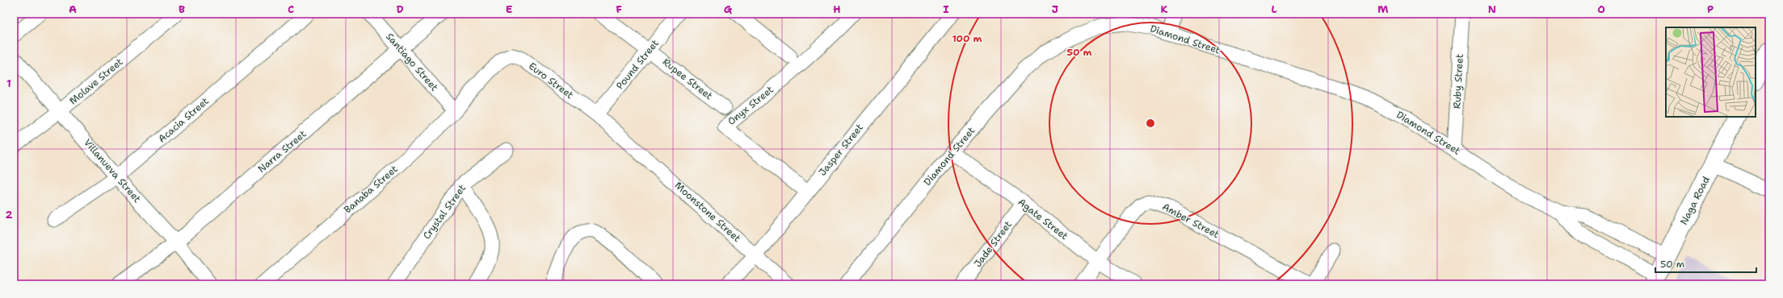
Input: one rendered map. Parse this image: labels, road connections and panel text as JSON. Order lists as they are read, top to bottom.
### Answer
{
  "streets": {
    "main road": ["Naga Road"],
    "street": [
      "Diamond Street",
      "Santiago Street",
      "Pound Street",
      "Rupee Street",
      "Euro Street",
      "Molave Street",
      "Ruby Street",
      "Onyx Street",
      "Acacia Street",
      "Jasper Street",
      "Narra Street",
      "Villanueva Street",
      "Banaba Street",
      "Crystal Street",
      "Moonstone Street",
      "Agate Street",
      "Amber Street",
      "Jade Street"
    ]
  },
  "crossings": [
    ["Diamond Street", "Ruby Street"],
    ["Diamond Street", "Naga Road"],
    ["Diamond Street", "Agate Street"],
    ["Santiago Street", "Narra Street"],
    ["Santiago Street", "Banaba Street"],
    ["Pound Street", "Rupee Street"],
    ["Pound Street", "Euro Street"],
    ["Euro Street", "Banaba Street"],
    ["Euro Street", "Moonstone Street"],
    ["Molave Street", "Villanueva Street"],
    ["Onyx Street", "Jasper Street"],
    ["Acacia Street", "Villanueva Street"],
    ["Jasper Street", "Moonstone Street"],
    ["Narra Street", "Villanueva Street"],
    ["Agate Street", "Amber Street"],
    ["Agate Street", "Jade Street"]
  ],
  "scale_bar": "50 m",
  "grid": {
    "columns": [
      "A",
      "B",
      "C",
      "D",
      "E",
      "F",
      "G",
      "H",
      "I",
      "J",
      "K",
      "L",
      "M",
      "N",
      "O",
      "P"
    ],
    "rows": ["1", "2"]
  },
  "rings": ["100 m", "50 m"]
}
